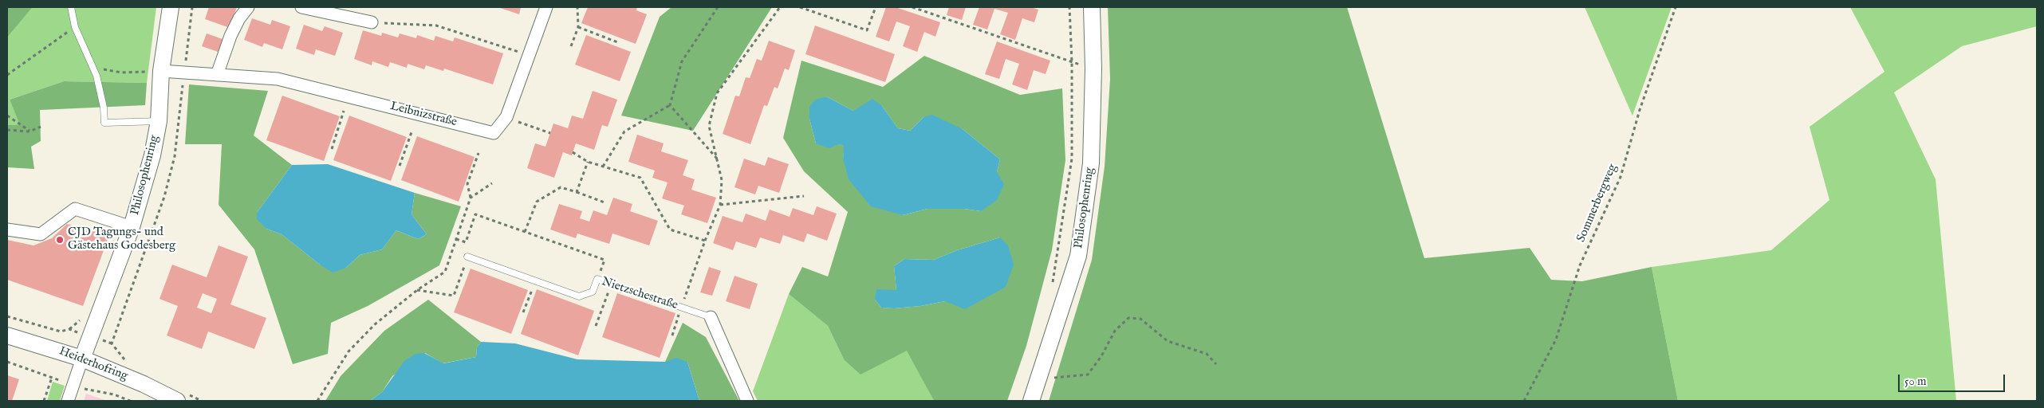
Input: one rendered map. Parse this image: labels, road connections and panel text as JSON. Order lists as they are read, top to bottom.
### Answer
{
  "streets": {
    "street": [
      "Leibnizstraße",
      "Philosophenring",
      "Nietzschestraße",
      "Heiderhofring"
    ],
    "path": ["Sommerbergweg"]
  },
  "crossings": [
    ["Leibnizstraße", "Philosophenring"],
    ["Philosophenring", "Heiderhofring"]
  ],
  "places": ["CJD Tagungs- und Gästehaus Godesberg"],
  "scale_bar": "50 m"
}
